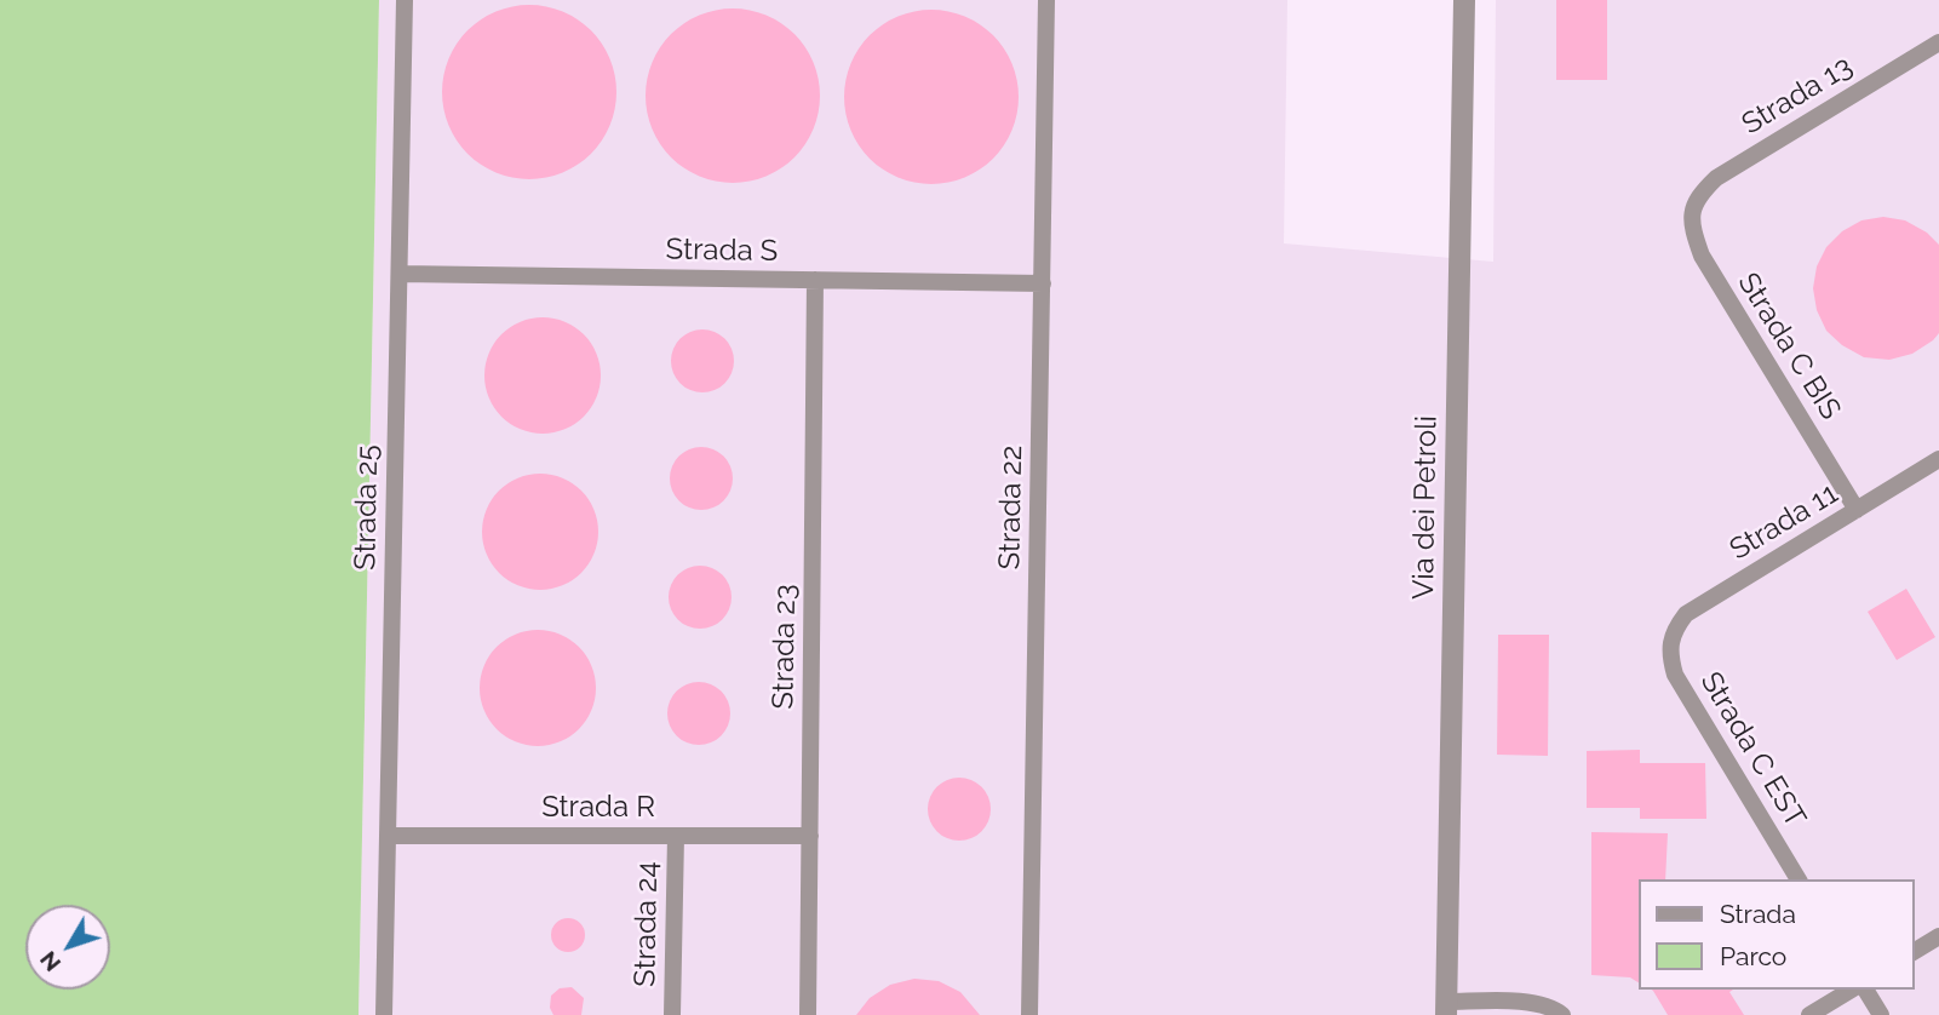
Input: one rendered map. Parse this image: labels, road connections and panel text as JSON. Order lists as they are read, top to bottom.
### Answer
{
  "streets": {
    "street": ["Via dei Petroli"],
    "lane": [
      "Strada 13",
      "Strada S",
      "Strada C BIS",
      "Strada 25",
      "Strada 22",
      "Strada 11",
      "Strada 23",
      "Strada C EST",
      "Strada R",
      "Strada 24"
    ]
  },
  "crossings": [
    ["Strada 13", "Strada C BIS"],
    ["Strada S", "Strada 25"],
    ["Strada S", "Strada 22"],
    ["Strada S", "Strada 23"],
    ["Strada C BIS", "Strada 11"],
    ["Strada 25", "Strada R"],
    ["Strada 11", "Strada C EST"],
    ["Strada 23", "Strada R"],
    ["Strada R", "Strada 24"]
  ],
  "legend": ["Strada", "Parco"],
  "north": "bottom left"
}
